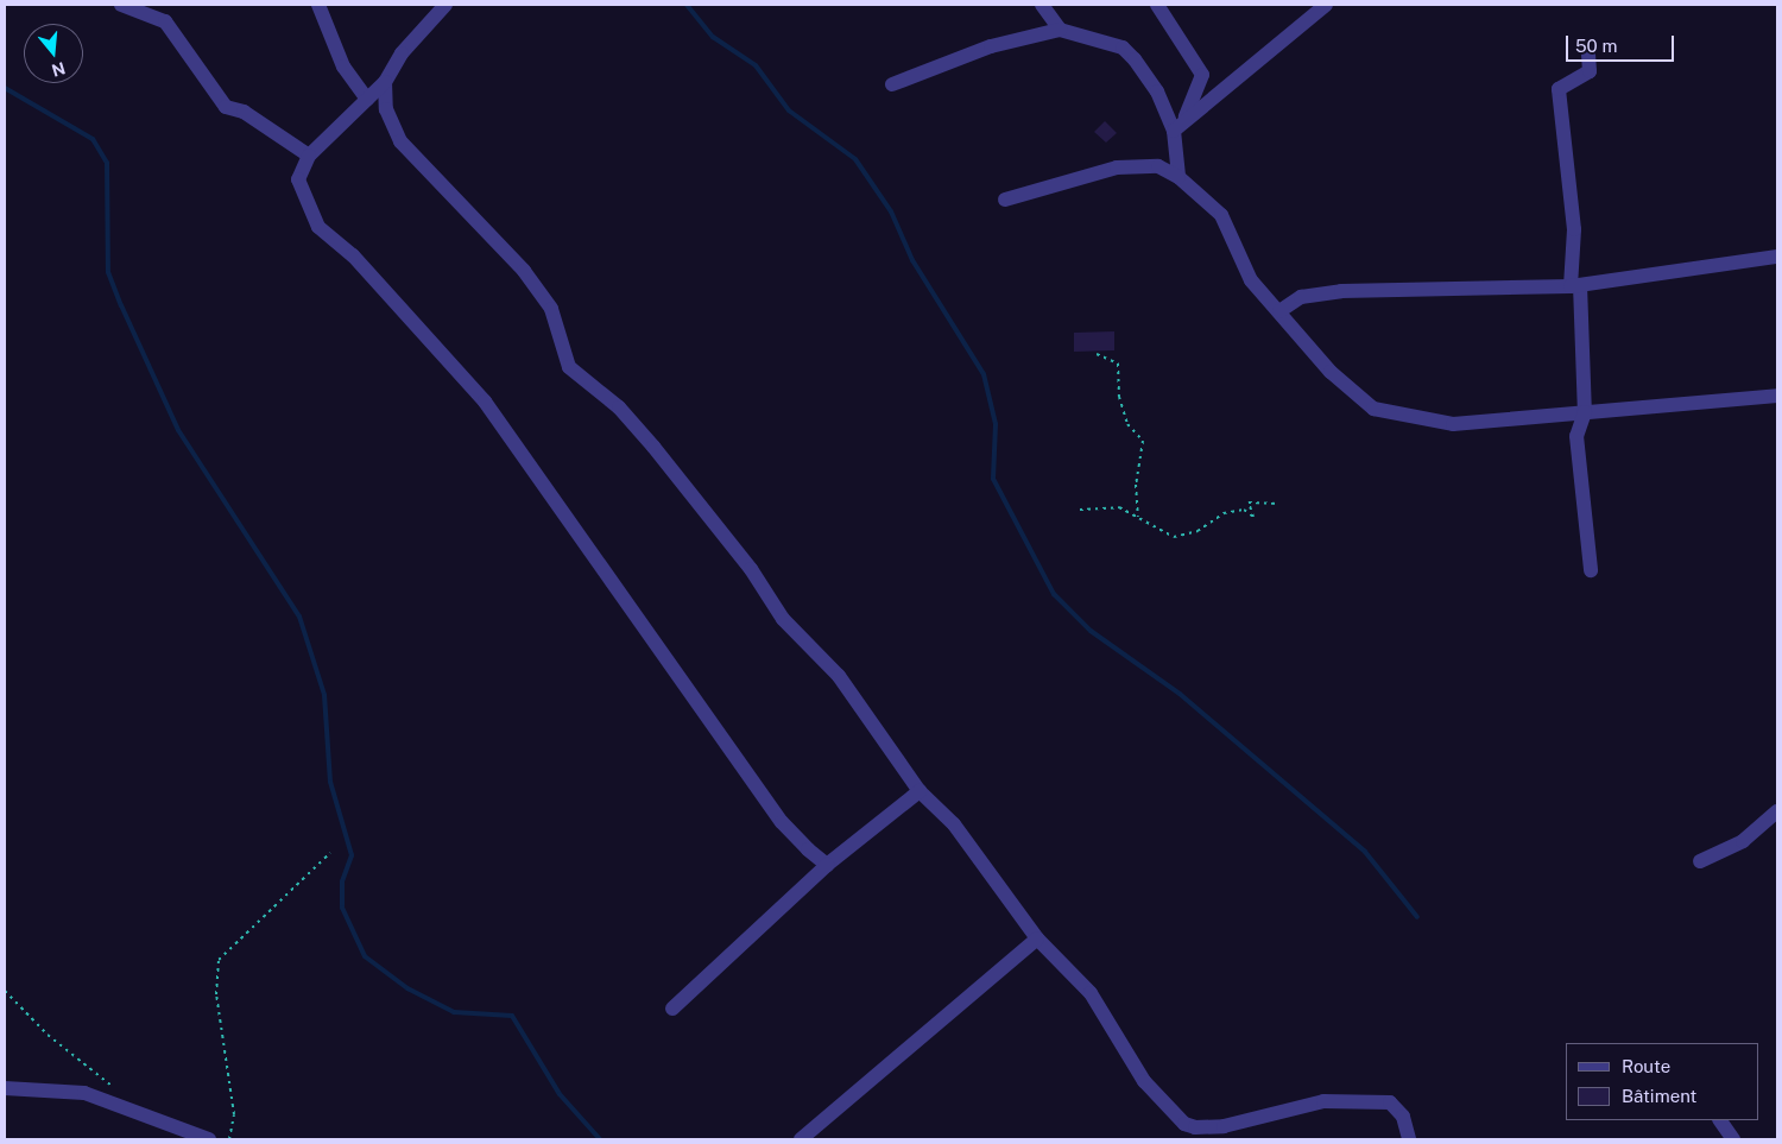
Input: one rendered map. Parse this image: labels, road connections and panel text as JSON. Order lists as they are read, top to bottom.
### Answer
{
  "legend": ["Route", "Bâtiment"],
  "scale_bar": "50 m",
  "north": "bottom"
}
